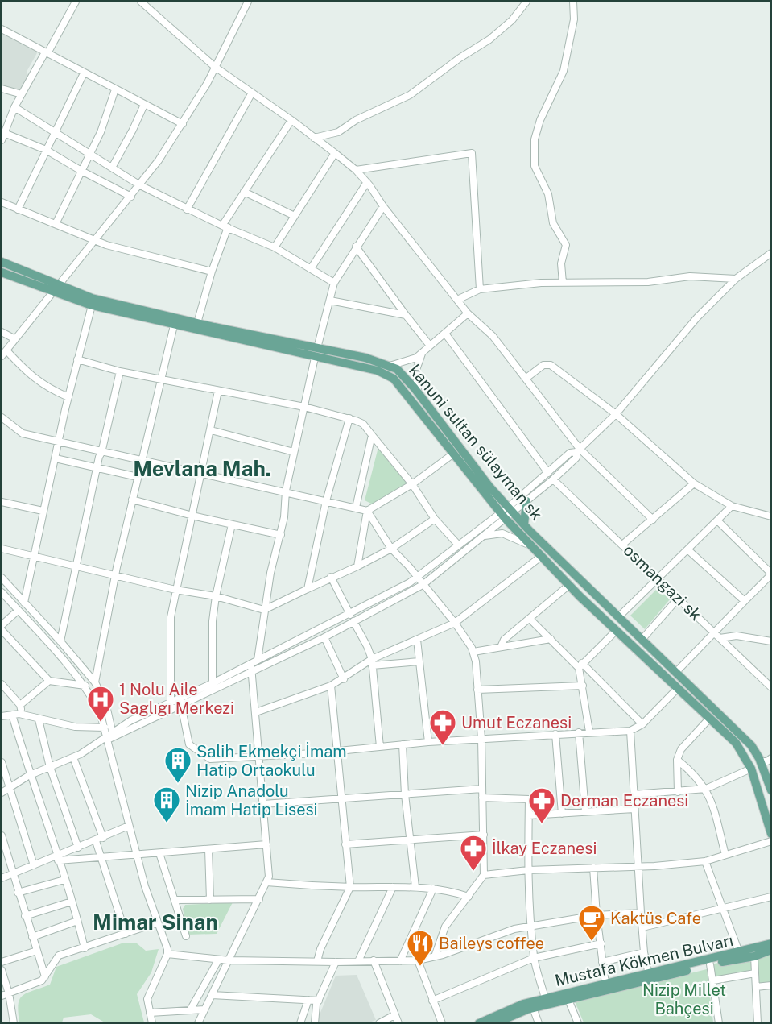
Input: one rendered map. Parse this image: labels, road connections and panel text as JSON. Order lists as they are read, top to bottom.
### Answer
{
  "streets": {
    "main road": ["kanuni sultan sülayman sk", "Mustafa Kökmen Bulvarı"],
    "street": ["osmangazi sk"]
  },
  "districts": ["Mevlana Mah.", "Mimar Sinan"],
  "parks": ["Nizip Millet Bahçesi"],
  "places": {
    "hospital": ["1 Nolu Aile Saglıgı Merkezi"],
    "pharmacy": ["Umut Eczanesi", "Derman Eczanesi", "İlkay Eczanesi"],
    "building": ["Salih Ekmekçi İmam Hatip Ortaokulu", "Nizip Anadolu İmam Hatip Lisesi"],
    "cafe": ["Kaktüs Cafe"],
    "restaurant": ["Baileys coffee"]
  }
}
